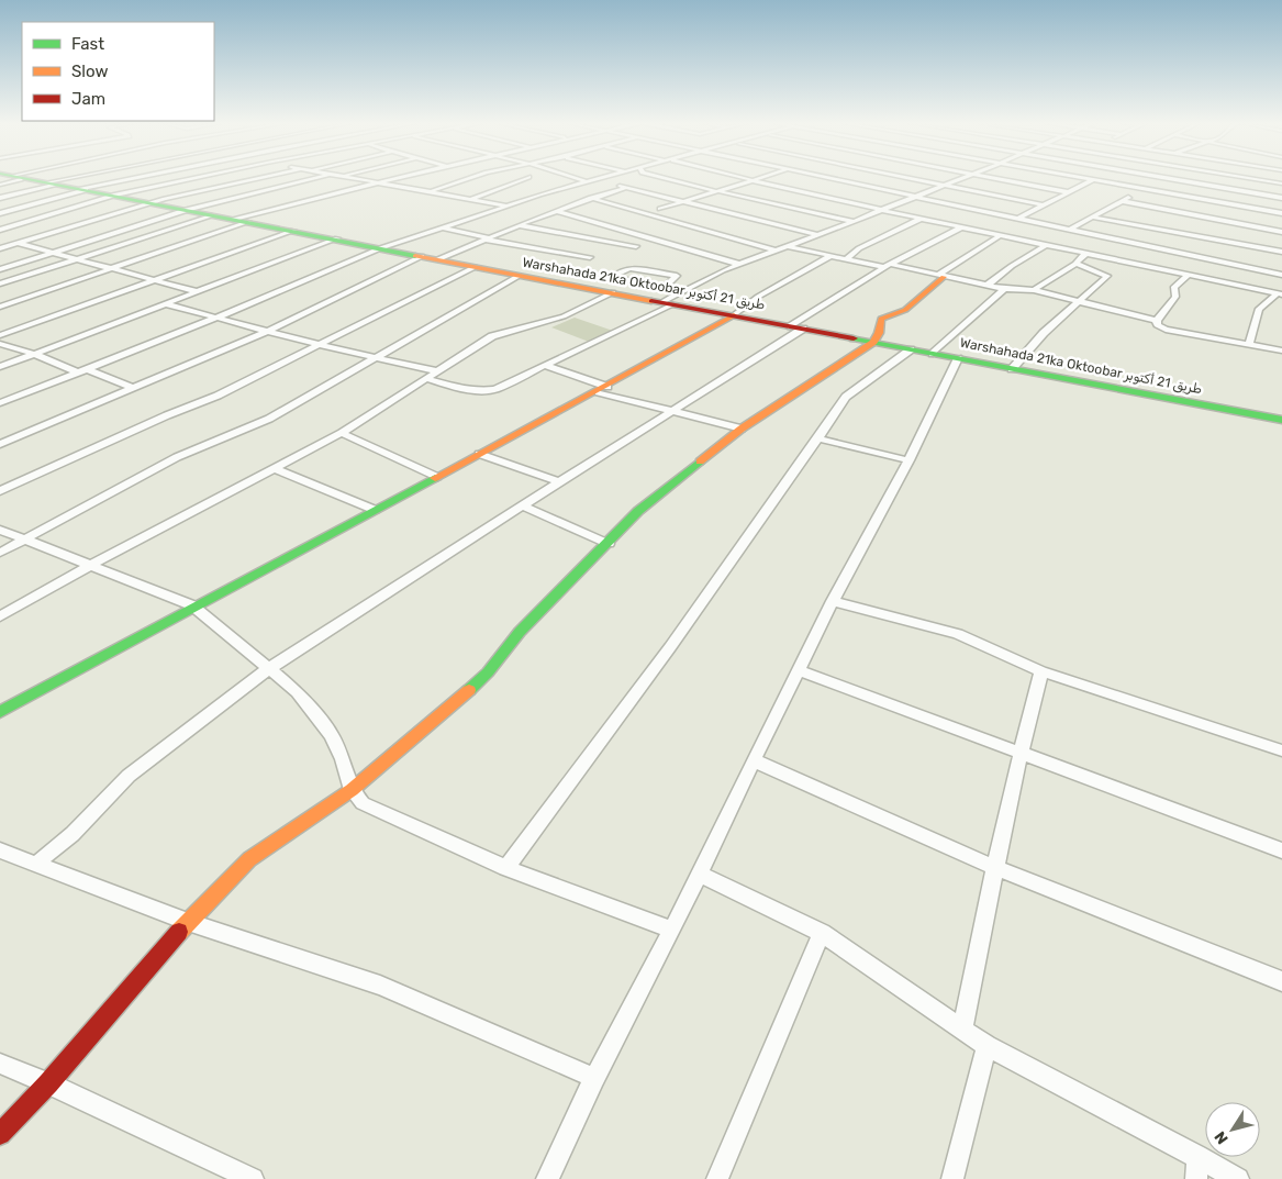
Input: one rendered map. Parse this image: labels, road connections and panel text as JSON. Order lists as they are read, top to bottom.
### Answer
{
  "streets": {
    "street": ["Warshahada 21ka Oktoobar طريق 21 أكتوبر"]
  },
  "legend": ["Fast", "Slow", "Jam"],
  "north": "bottom left"
}
